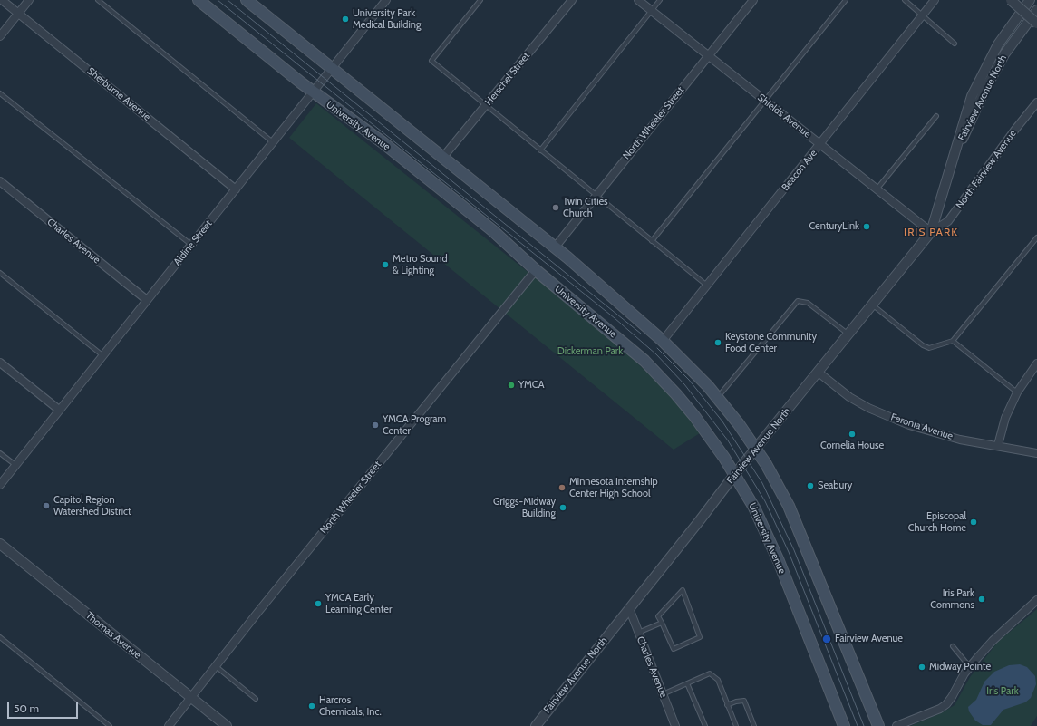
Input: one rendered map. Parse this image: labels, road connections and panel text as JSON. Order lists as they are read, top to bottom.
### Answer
{
  "streets": {
    "main road": ["University Avenue"],
    "street": [
      "Herschel Street",
      "Sherburne Avenue",
      "Fairview Avenue North",
      "Shields Avenue",
      "North Wheeler Street",
      "North Fairview Avenue",
      "Beacon Ave",
      "Charles Avenue",
      "Aldine Street",
      "Feronia Avenue",
      "Thomas Avenue"
    ]
  },
  "crossings": [
    ["Sherburne Avenue", "Aldine Street"],
    ["Fairview Avenue North", "Shields Avenue"],
    ["Fairview Avenue North", "University Avenue"],
    ["Fairview Avenue North", "North Fairview Avenue"],
    ["Fairview Avenue North", "Charles Avenue"],
    ["Fairview Avenue North", "Feronia Avenue"],
    ["Shields Avenue", "North Wheeler Street"],
    ["Shields Avenue", "North Fairview Avenue"],
    ["Shields Avenue", "Beacon Ave"],
    ["North Wheeler Street", "University Avenue"],
    ["North Wheeler Street", "Thomas Avenue"],
    ["University Avenue", "Aldine Street"],
    ["Charles Avenue", "Aldine Street"]
  ],
  "districts": ["IRIS PARK"],
  "parks": ["Dickerman Park", "Iris Park"],
  "places": [
    "University Park Medical Building",
    "Twin Cities Church",
    "CenturyLink",
    "Metro Sound & Lighting",
    "Keystone Community Food Center",
    "YMCA",
    "YMCA Program Center",
    "Cornelia House",
    "Seabury",
    "Minnesota Internship Center High School",
    "Capitol Region Watershed District",
    "Griggs-Midway Building",
    "Episcopal Church Home",
    "Iris Park Commons",
    "YMCA Early Learning Center",
    "Fairview Avenue",
    "Midway Pointe",
    "Harcros Chemicals, Inc."
  ],
  "scale_bar": "50 m"
}
